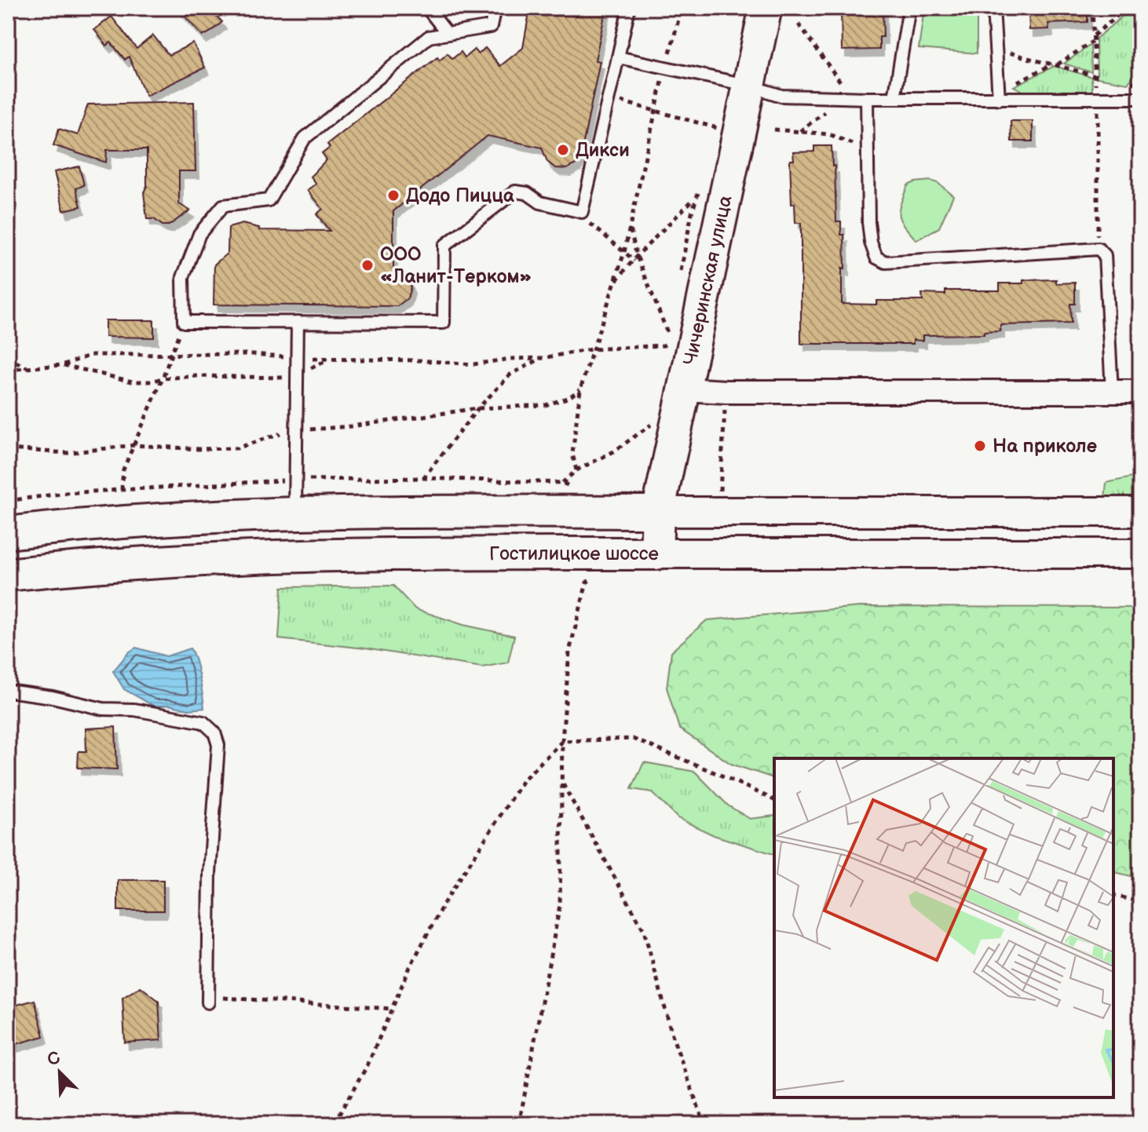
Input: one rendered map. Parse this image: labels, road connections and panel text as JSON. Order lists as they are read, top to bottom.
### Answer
{
  "streets": {
    "main road": ["Чичеринская улица", "Гостилицкое шоссе"]
  },
  "crossings": [
    ["Чичеринская улица", "Гостилицкое шоссе"]
  ],
  "places": [
    "Дикси",
    "Додо Пицца",
    "ООО «Ланит-Терком»",
    "На приколе"
  ],
  "north": "top left"
}
